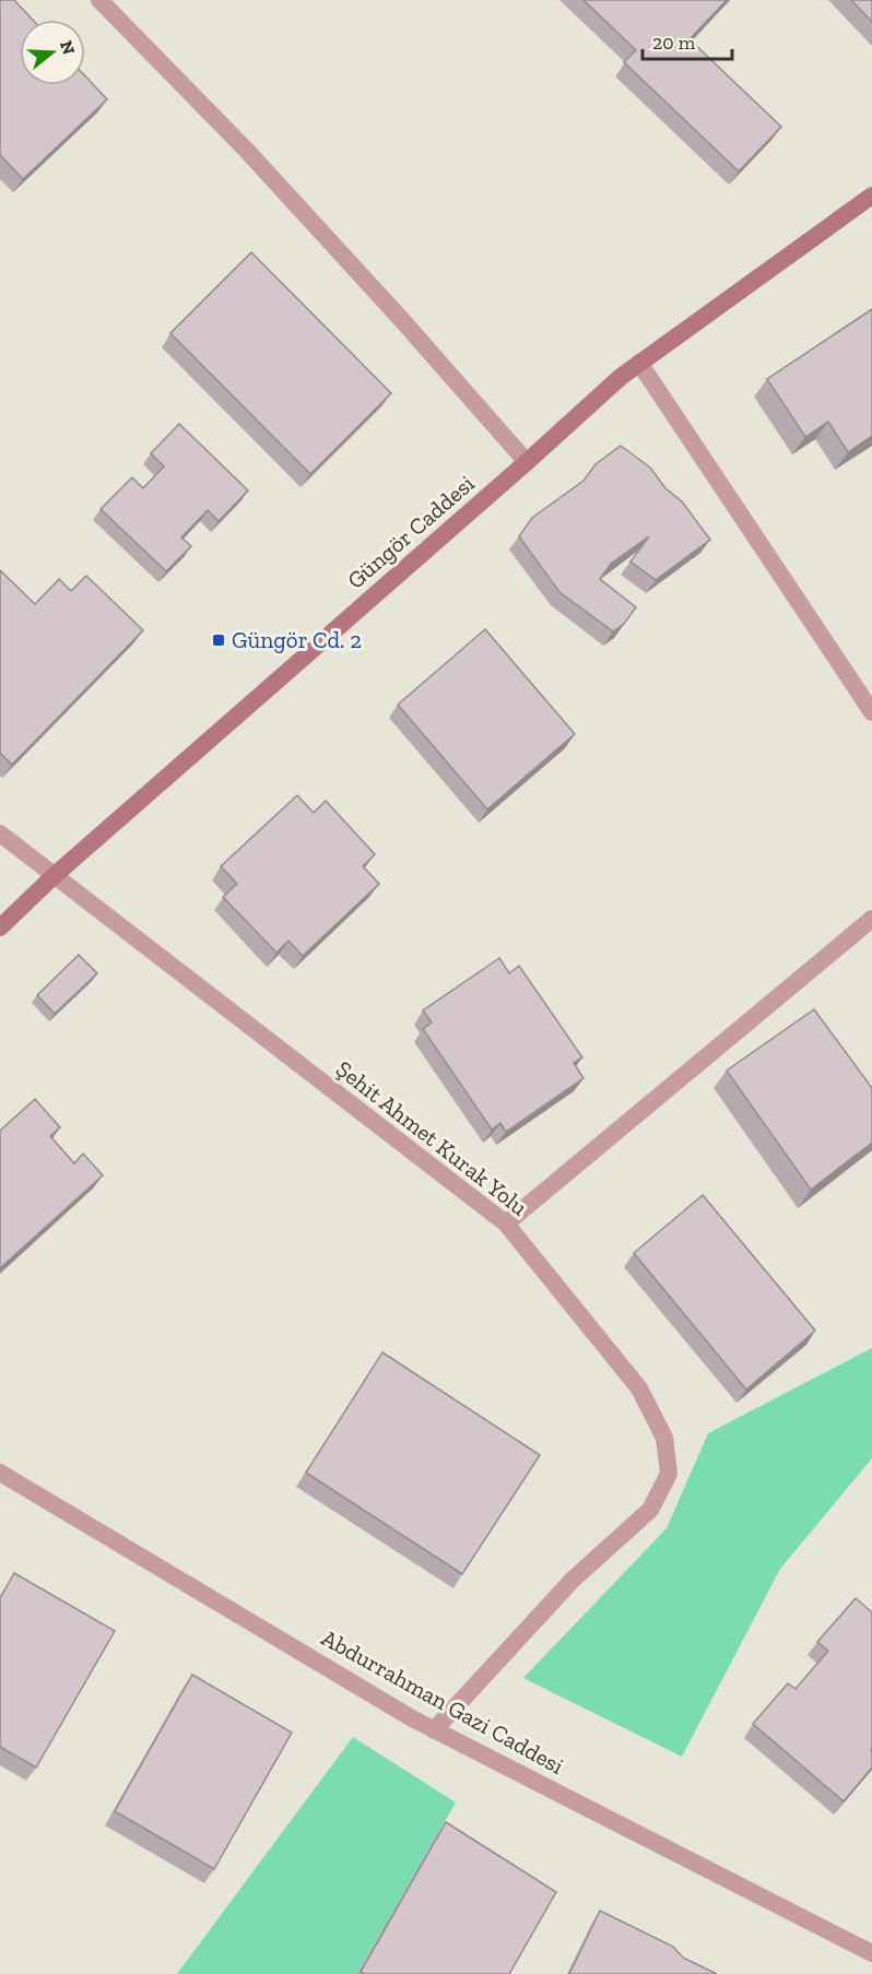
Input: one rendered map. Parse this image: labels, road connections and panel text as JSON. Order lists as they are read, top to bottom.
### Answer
{
  "streets": {
    "main road": ["Güngör Caddesi"],
    "street": ["Şehit Ahmet Kurak Yolu", "Abdurrahman Gazi Caddesi"]
  },
  "crossings": [
    ["Güngör Caddesi", "Şehit Ahmet Kurak Yolu"],
    ["Şehit Ahmet Kurak Yolu", "Abdurrahman Gazi Caddesi"]
  ],
  "places": {
    "transit": ["Güngör Cd. 2"]
  },
  "scale_bar": "20 m",
  "north": "right"
}
